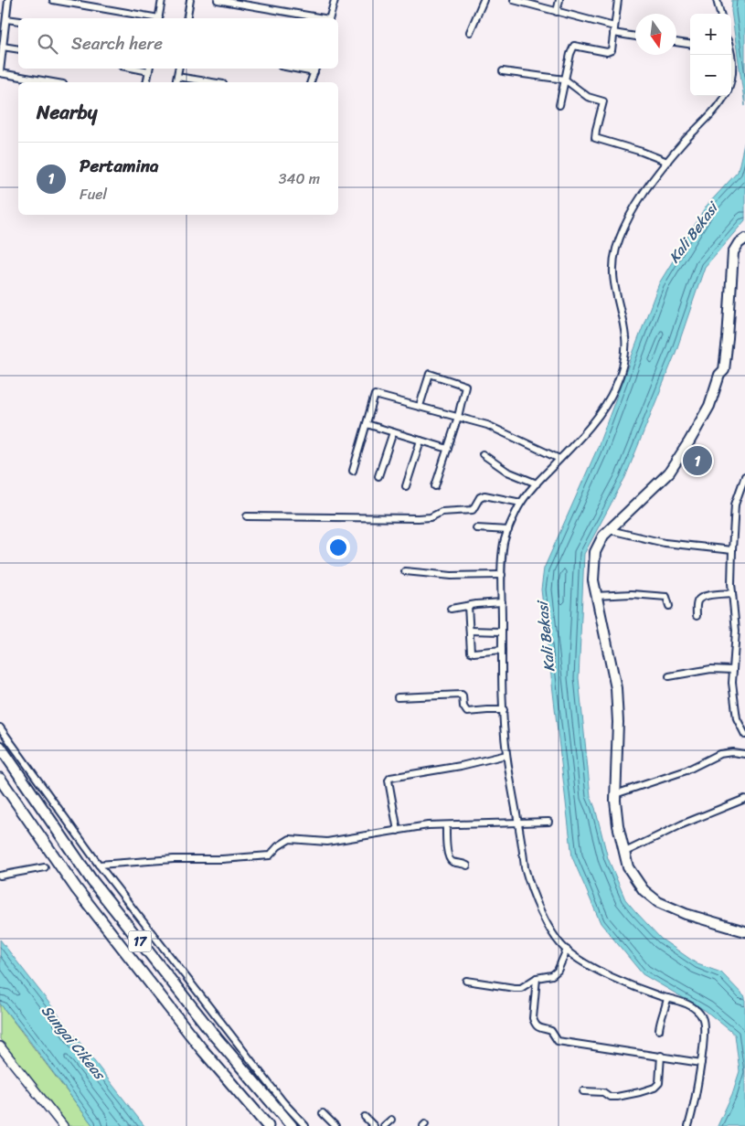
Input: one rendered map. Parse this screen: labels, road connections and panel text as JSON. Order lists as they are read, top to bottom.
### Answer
{
  "streets": {
    "highway": ["17"]
  },
  "water": ["Kali Bekasi", "Sungai Cikeas"],
  "north": "bottom",
  "page": {
    "map_buttons": ["+", "−"],
    "search": "Search here",
    "heading": "Nearby",
    "list": [
      {
        "mark": "1",
        "name": "Pertamina",
        "note": "Fuel",
        "value": "340 m"
      }
    ],
    "pins": "1"
  }
}
